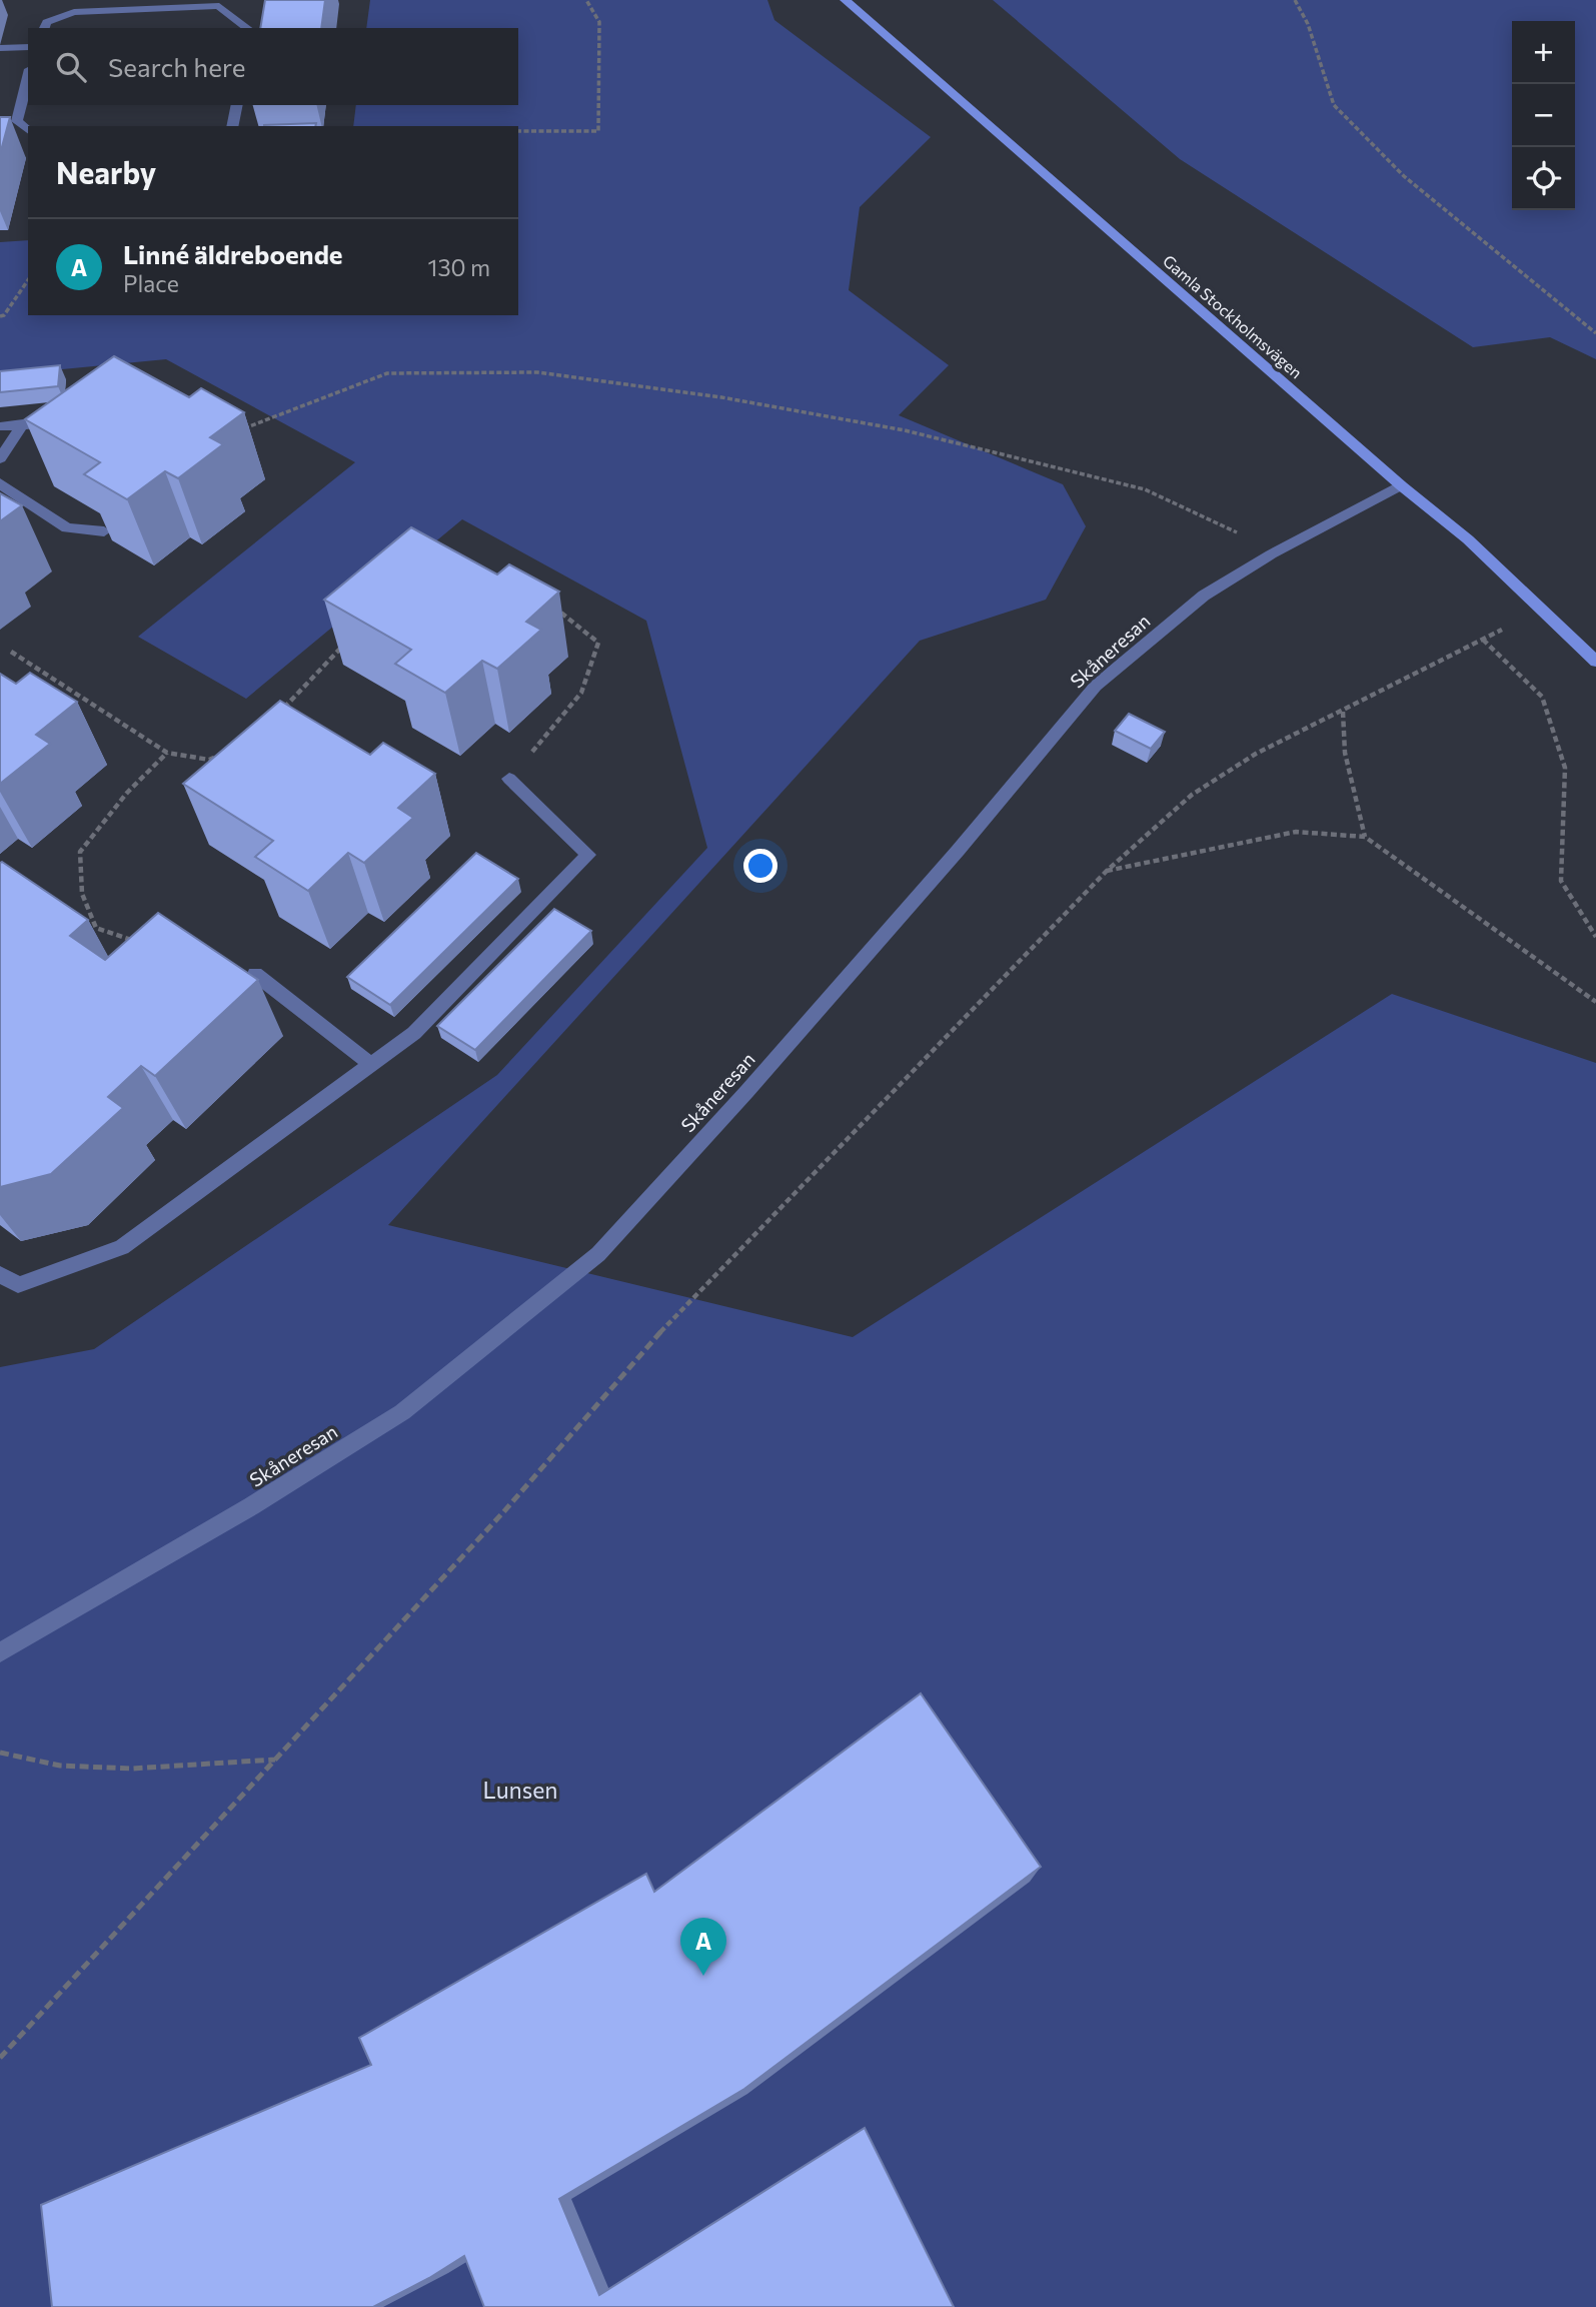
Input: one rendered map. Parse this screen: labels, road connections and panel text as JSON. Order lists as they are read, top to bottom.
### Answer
{
  "streets": {
    "main road": ["Gamla Stockholmsvägen"],
    "street": ["Skåneresan"]
  },
  "crossings": [
    ["Gamla Stockholmsvägen", "Skåneresan"]
  ],
  "parks": ["Lunsen"],
  "page": {
    "map_buttons": ["+", "−"],
    "search": "Search here",
    "heading": "Nearby",
    "list": [
      {
        "mark": "A",
        "name": "Linné äldreboende",
        "note": "Place",
        "value": "130 m"
      }
    ],
    "pins": "A"
  }
}
